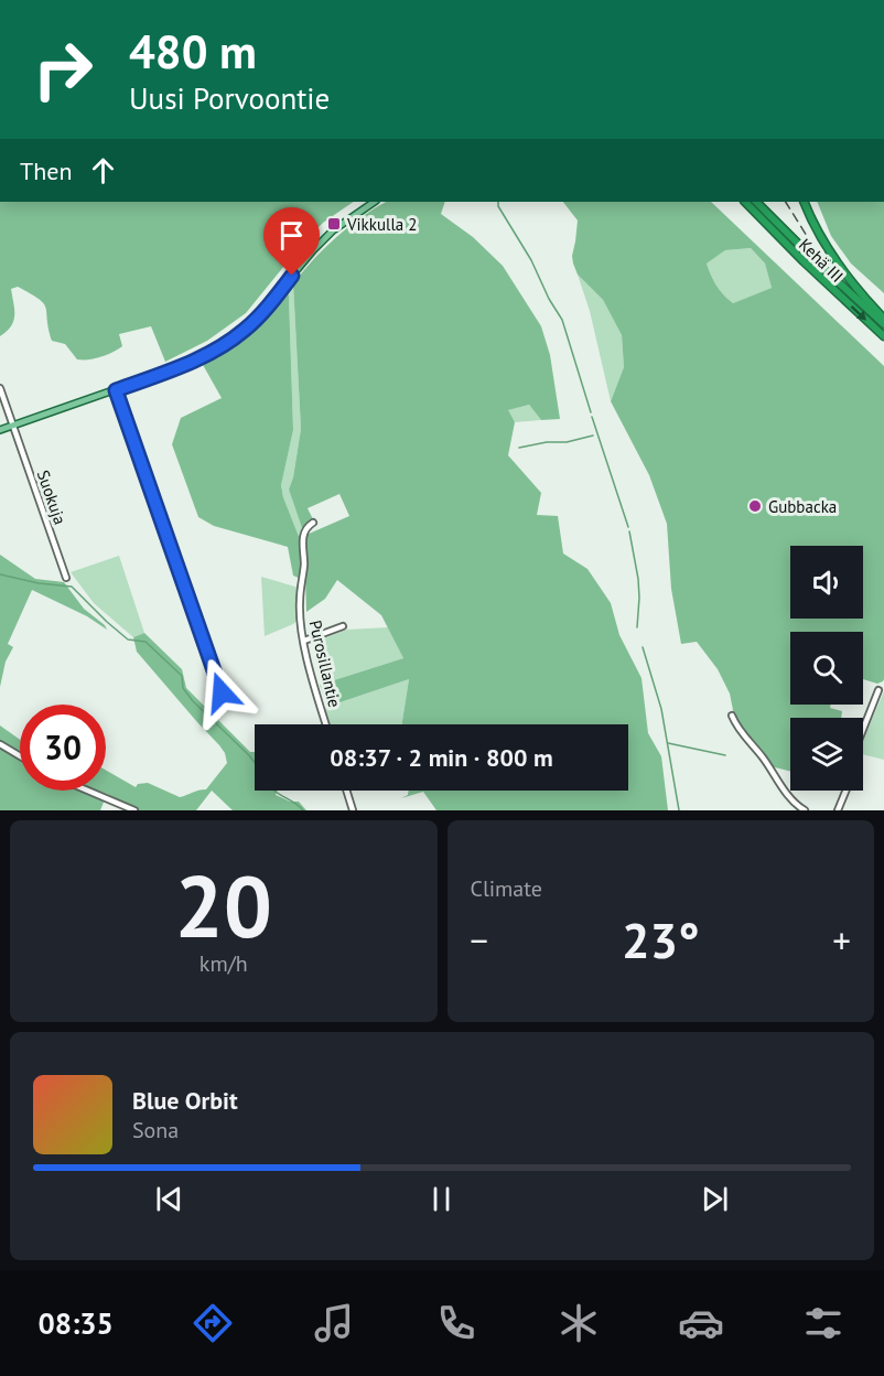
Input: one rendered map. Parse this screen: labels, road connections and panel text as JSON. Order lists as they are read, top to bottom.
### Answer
{
  "streets": {
    "highway": ["Kehä III"],
    "street": ["Suokuja", "Purosillantie"]
  },
  "places": {
    "transit": ["Vikkulla 2"],
    "other": ["Gubbacka"]
  },
  "page": {
    "turn": ["480 m", "Uusi Porvoontie"],
    "then": "Then",
    "limit": "30",
    "trip": "08:37 · 2 min · 800 m",
    "tile": [
      ["20", "km/h"],
      "Climate"
    ],
    "heat": ["−", "23°", "+"],
    "song": ["Blue Orbit", "Sona"],
    "tabs": "08:35"
  }
}
